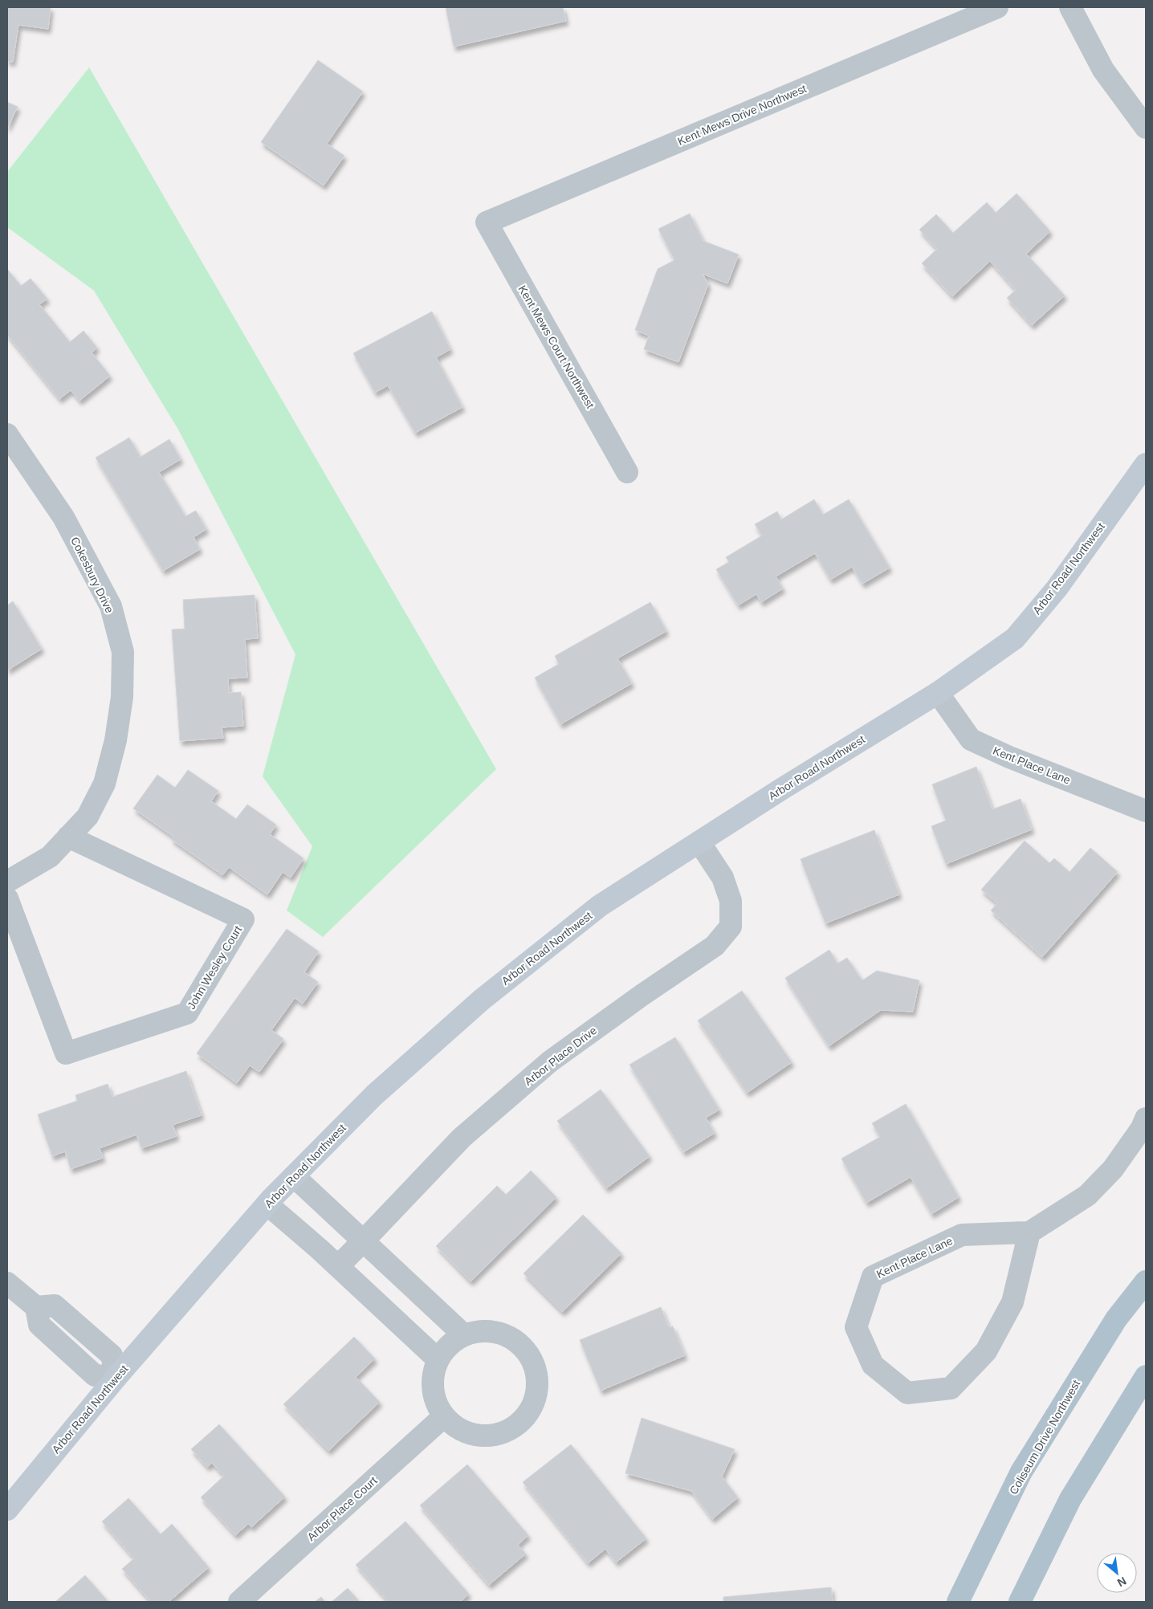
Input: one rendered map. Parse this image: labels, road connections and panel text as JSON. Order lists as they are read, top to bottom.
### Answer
{
  "streets": {
    "main road": ["Coliseum Drive Northwest"],
    "street": [
      "Kent Mews Drive Northwest",
      "Kent Mews Court Northwest",
      "Arbor Road Northwest",
      "Cokesbury Drive",
      "Kent Place Lane",
      "John Wesley Court",
      "Arbor Place Drive",
      "Arbor Place Court"
    ]
  },
  "crossings": [
    ["Kent Mews Drive Northwest", "Kent Mews Court Northwest"],
    ["Arbor Road Northwest", "Kent Place Lane"],
    ["Arbor Road Northwest", "Arbor Place Drive"],
    ["Cokesbury Drive", "John Wesley Court"]
  ],
  "north": "bottom right"
}
